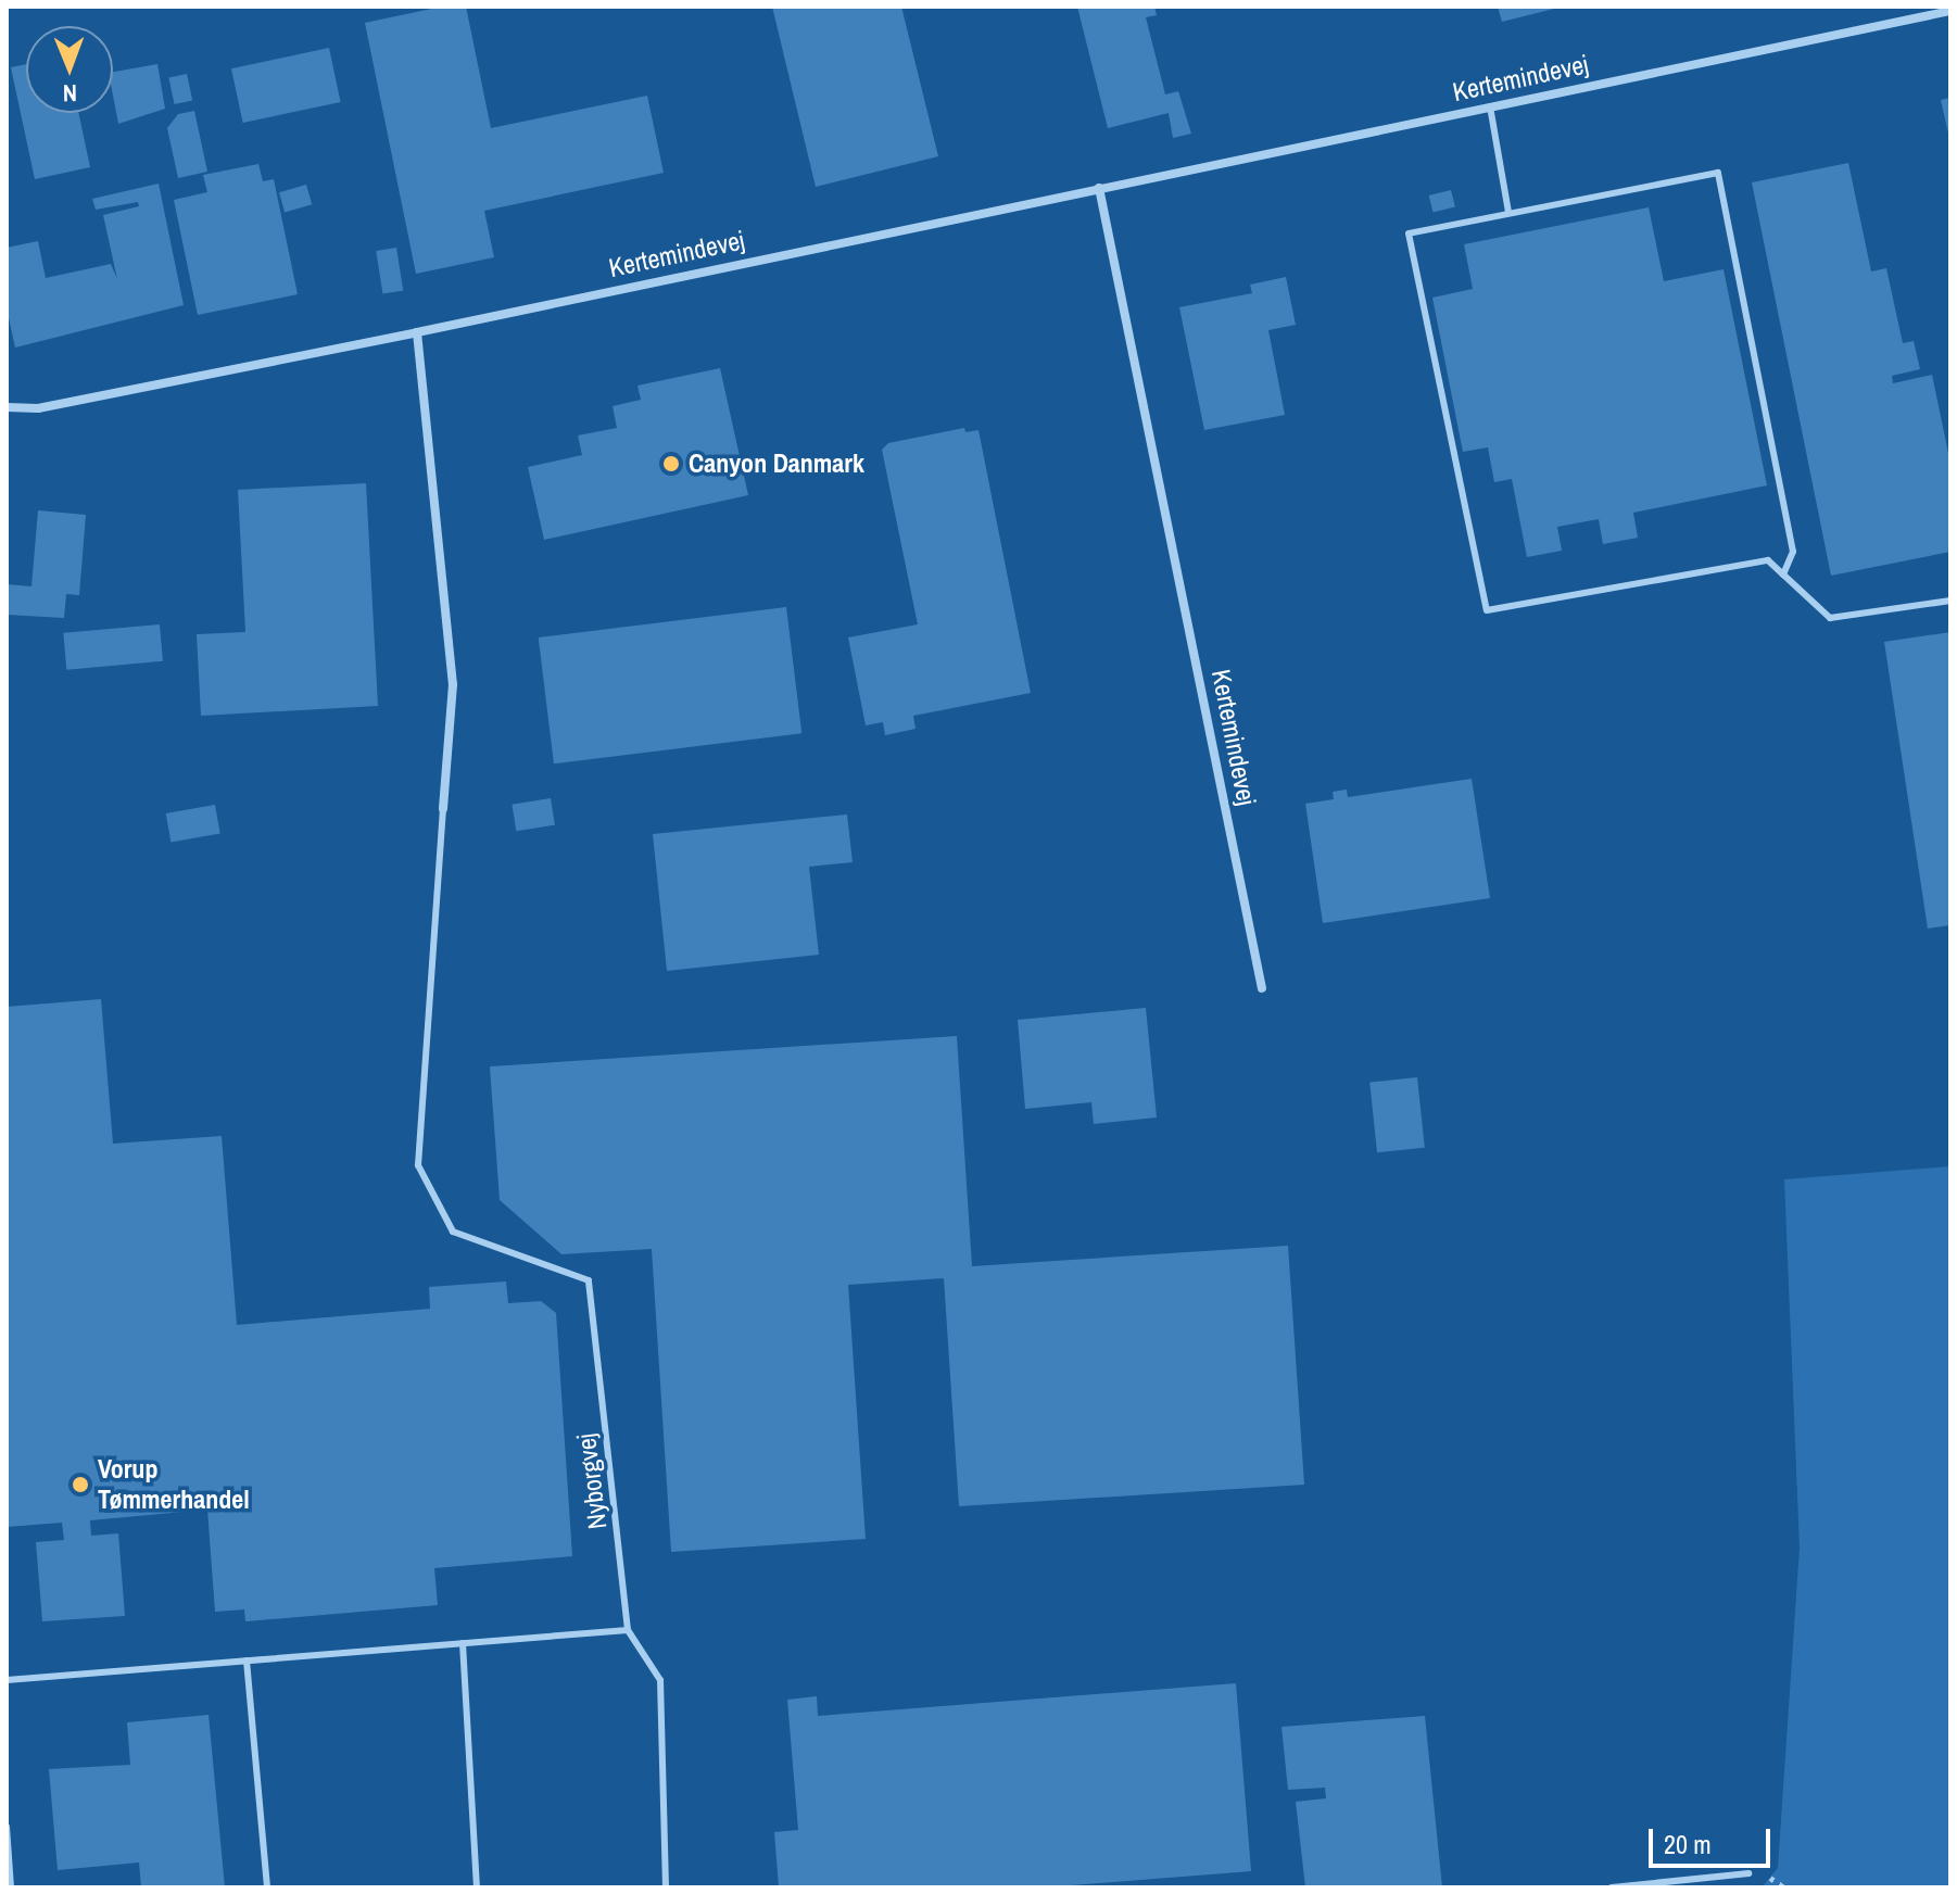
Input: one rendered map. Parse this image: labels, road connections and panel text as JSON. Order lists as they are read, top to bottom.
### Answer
{
  "streets": {
    "street": ["Kertemindevej"],
    "lane": ["Nyborgvej"]
  },
  "places": ["Canyon Danmark", "Vorup Tømmerhandel"],
  "scale_bar": "20 m",
  "north": "bottom"
}
